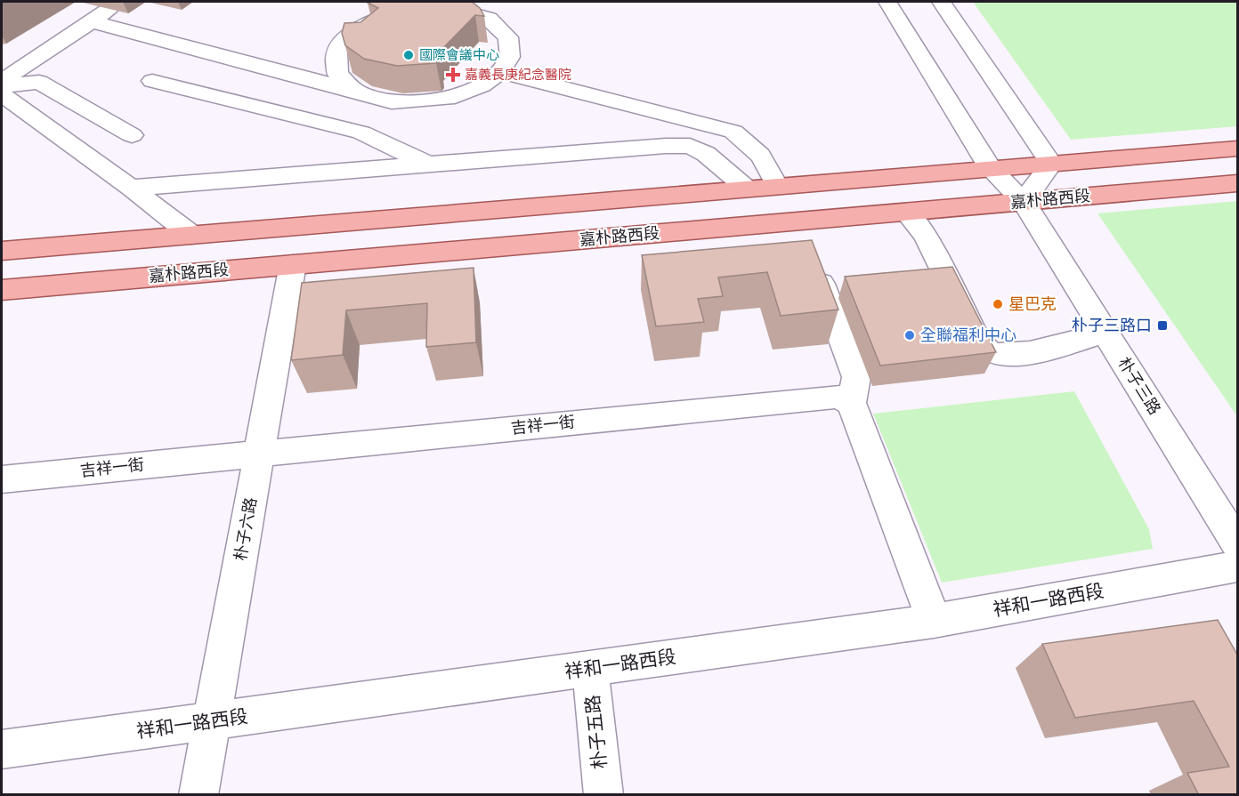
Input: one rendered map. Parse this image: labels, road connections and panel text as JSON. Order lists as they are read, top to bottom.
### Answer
{
  "streets": {
    "main road": ["嘉朴路西段"],
    "street": [
      "朴子三路",
      "吉祥一街",
      "朴子六路",
      "祥和一路西段",
      "朴子五路"
    ]
  },
  "crossings": [
    ["嘉朴路西段", "朴子三路"],
    ["嘉朴路西段", "朴子六路"],
    ["吉祥一街", "朴子六路"],
    ["朴子六路", "祥和一路西段"],
    ["祥和一路西段", "朴子五路"]
  ],
  "places": {
    "other": ["國際會議中心", "星巴克", "全聯福利中心"],
    "health": ["嘉義長庚紀念醫院"],
    "transit": ["朴子三路口"]
  }
}
